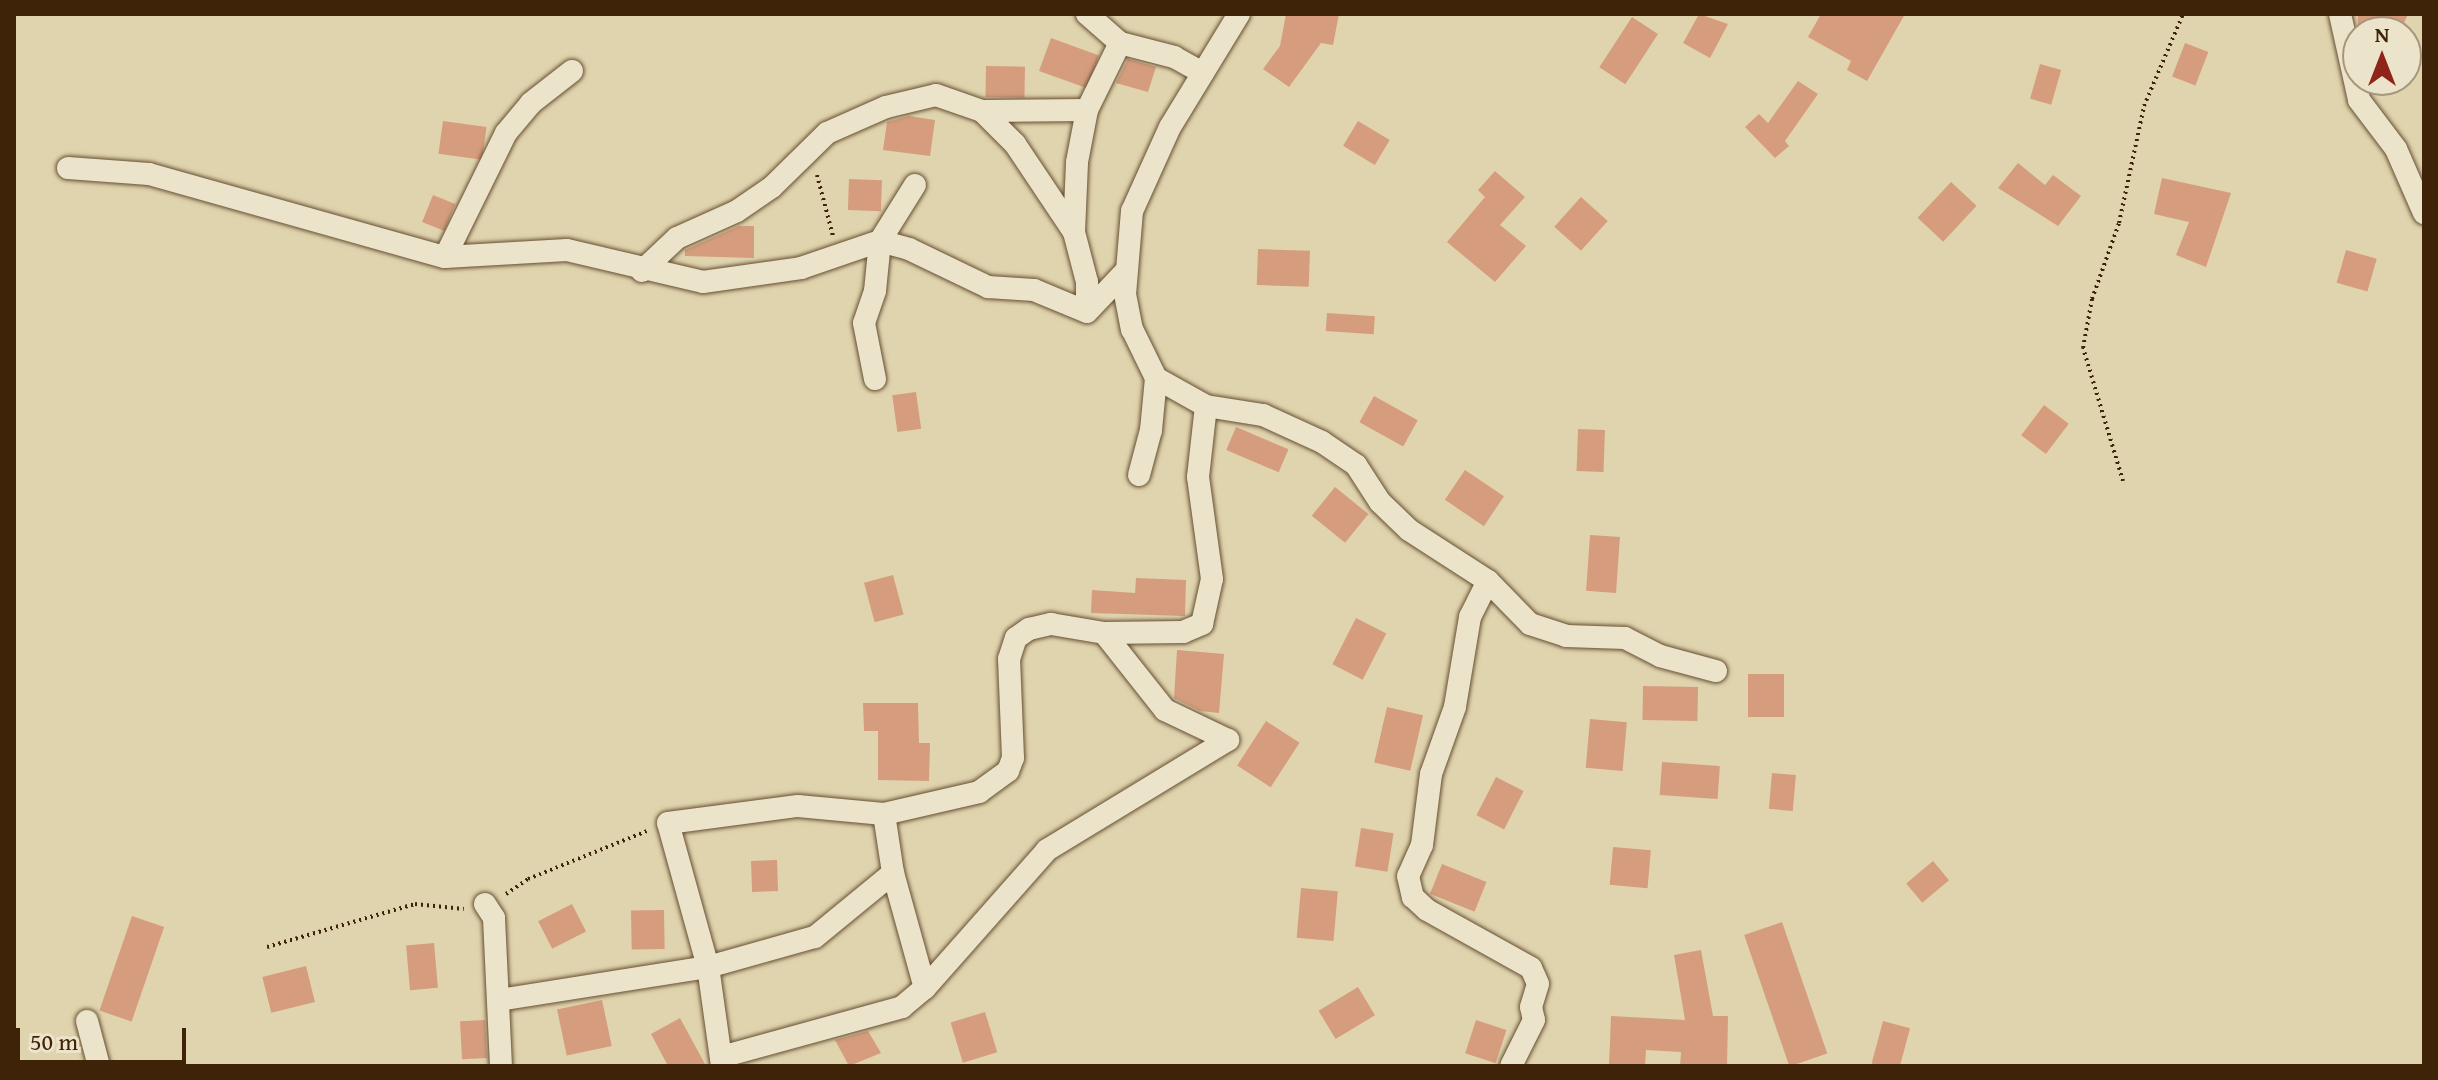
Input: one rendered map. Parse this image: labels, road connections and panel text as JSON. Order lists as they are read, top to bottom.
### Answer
{
  "scale_bar": "50 m",
  "north": "top"
}
